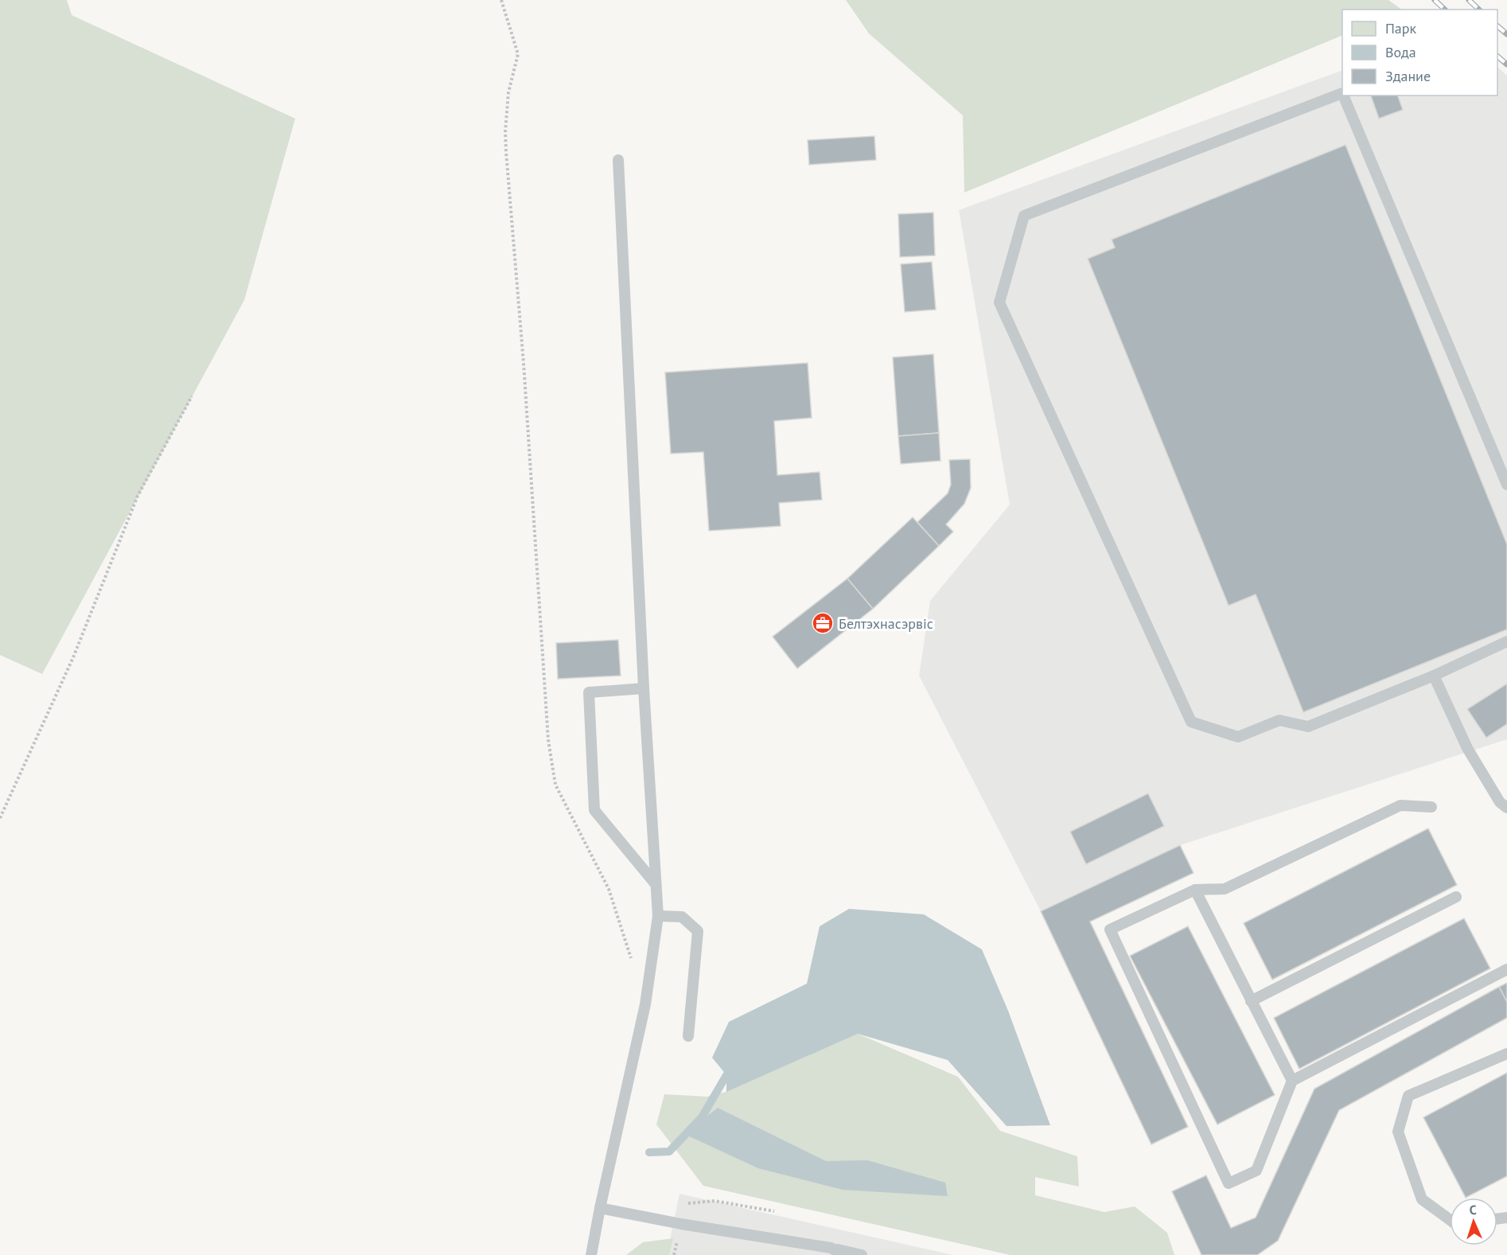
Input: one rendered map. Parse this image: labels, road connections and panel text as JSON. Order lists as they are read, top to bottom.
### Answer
{
  "places": {
    "office": ["Белтэхнасэрвіс"]
  },
  "legend": ["Парк", "Вода", "Здание"],
  "north": "top"
}
